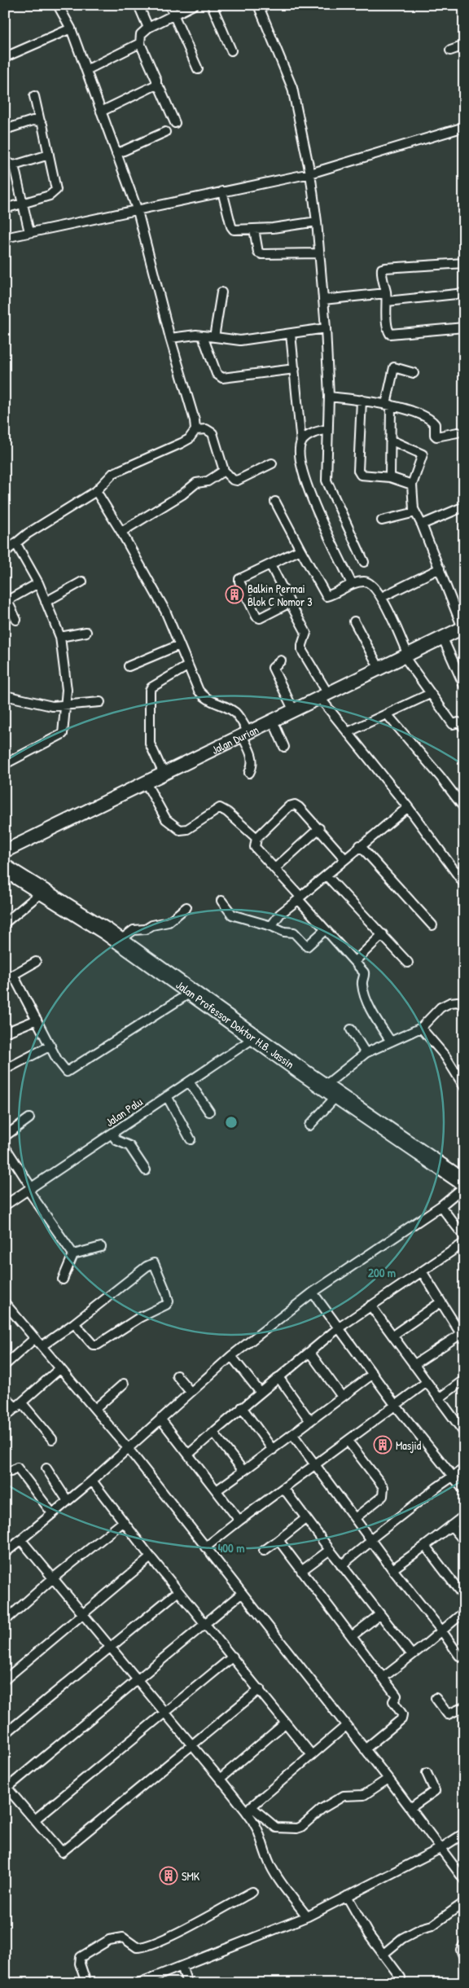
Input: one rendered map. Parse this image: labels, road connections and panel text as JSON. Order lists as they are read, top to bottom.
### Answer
{
  "streets": {
    "highway": ["Jalan Professor Doktor H.B. Jassin"],
    "street": ["Jalan Durian", "Jalan Palu"]
  },
  "crossings": [
    ["Jalan Professor Doktor H.B. Jassin", "Jalan Palu"]
  ],
  "places": {
    "building": ["Balkin Permai Blok C Nomor 3", "Masjid", "SMK"]
  },
  "rings": ["200 m", "400 m"]
}
